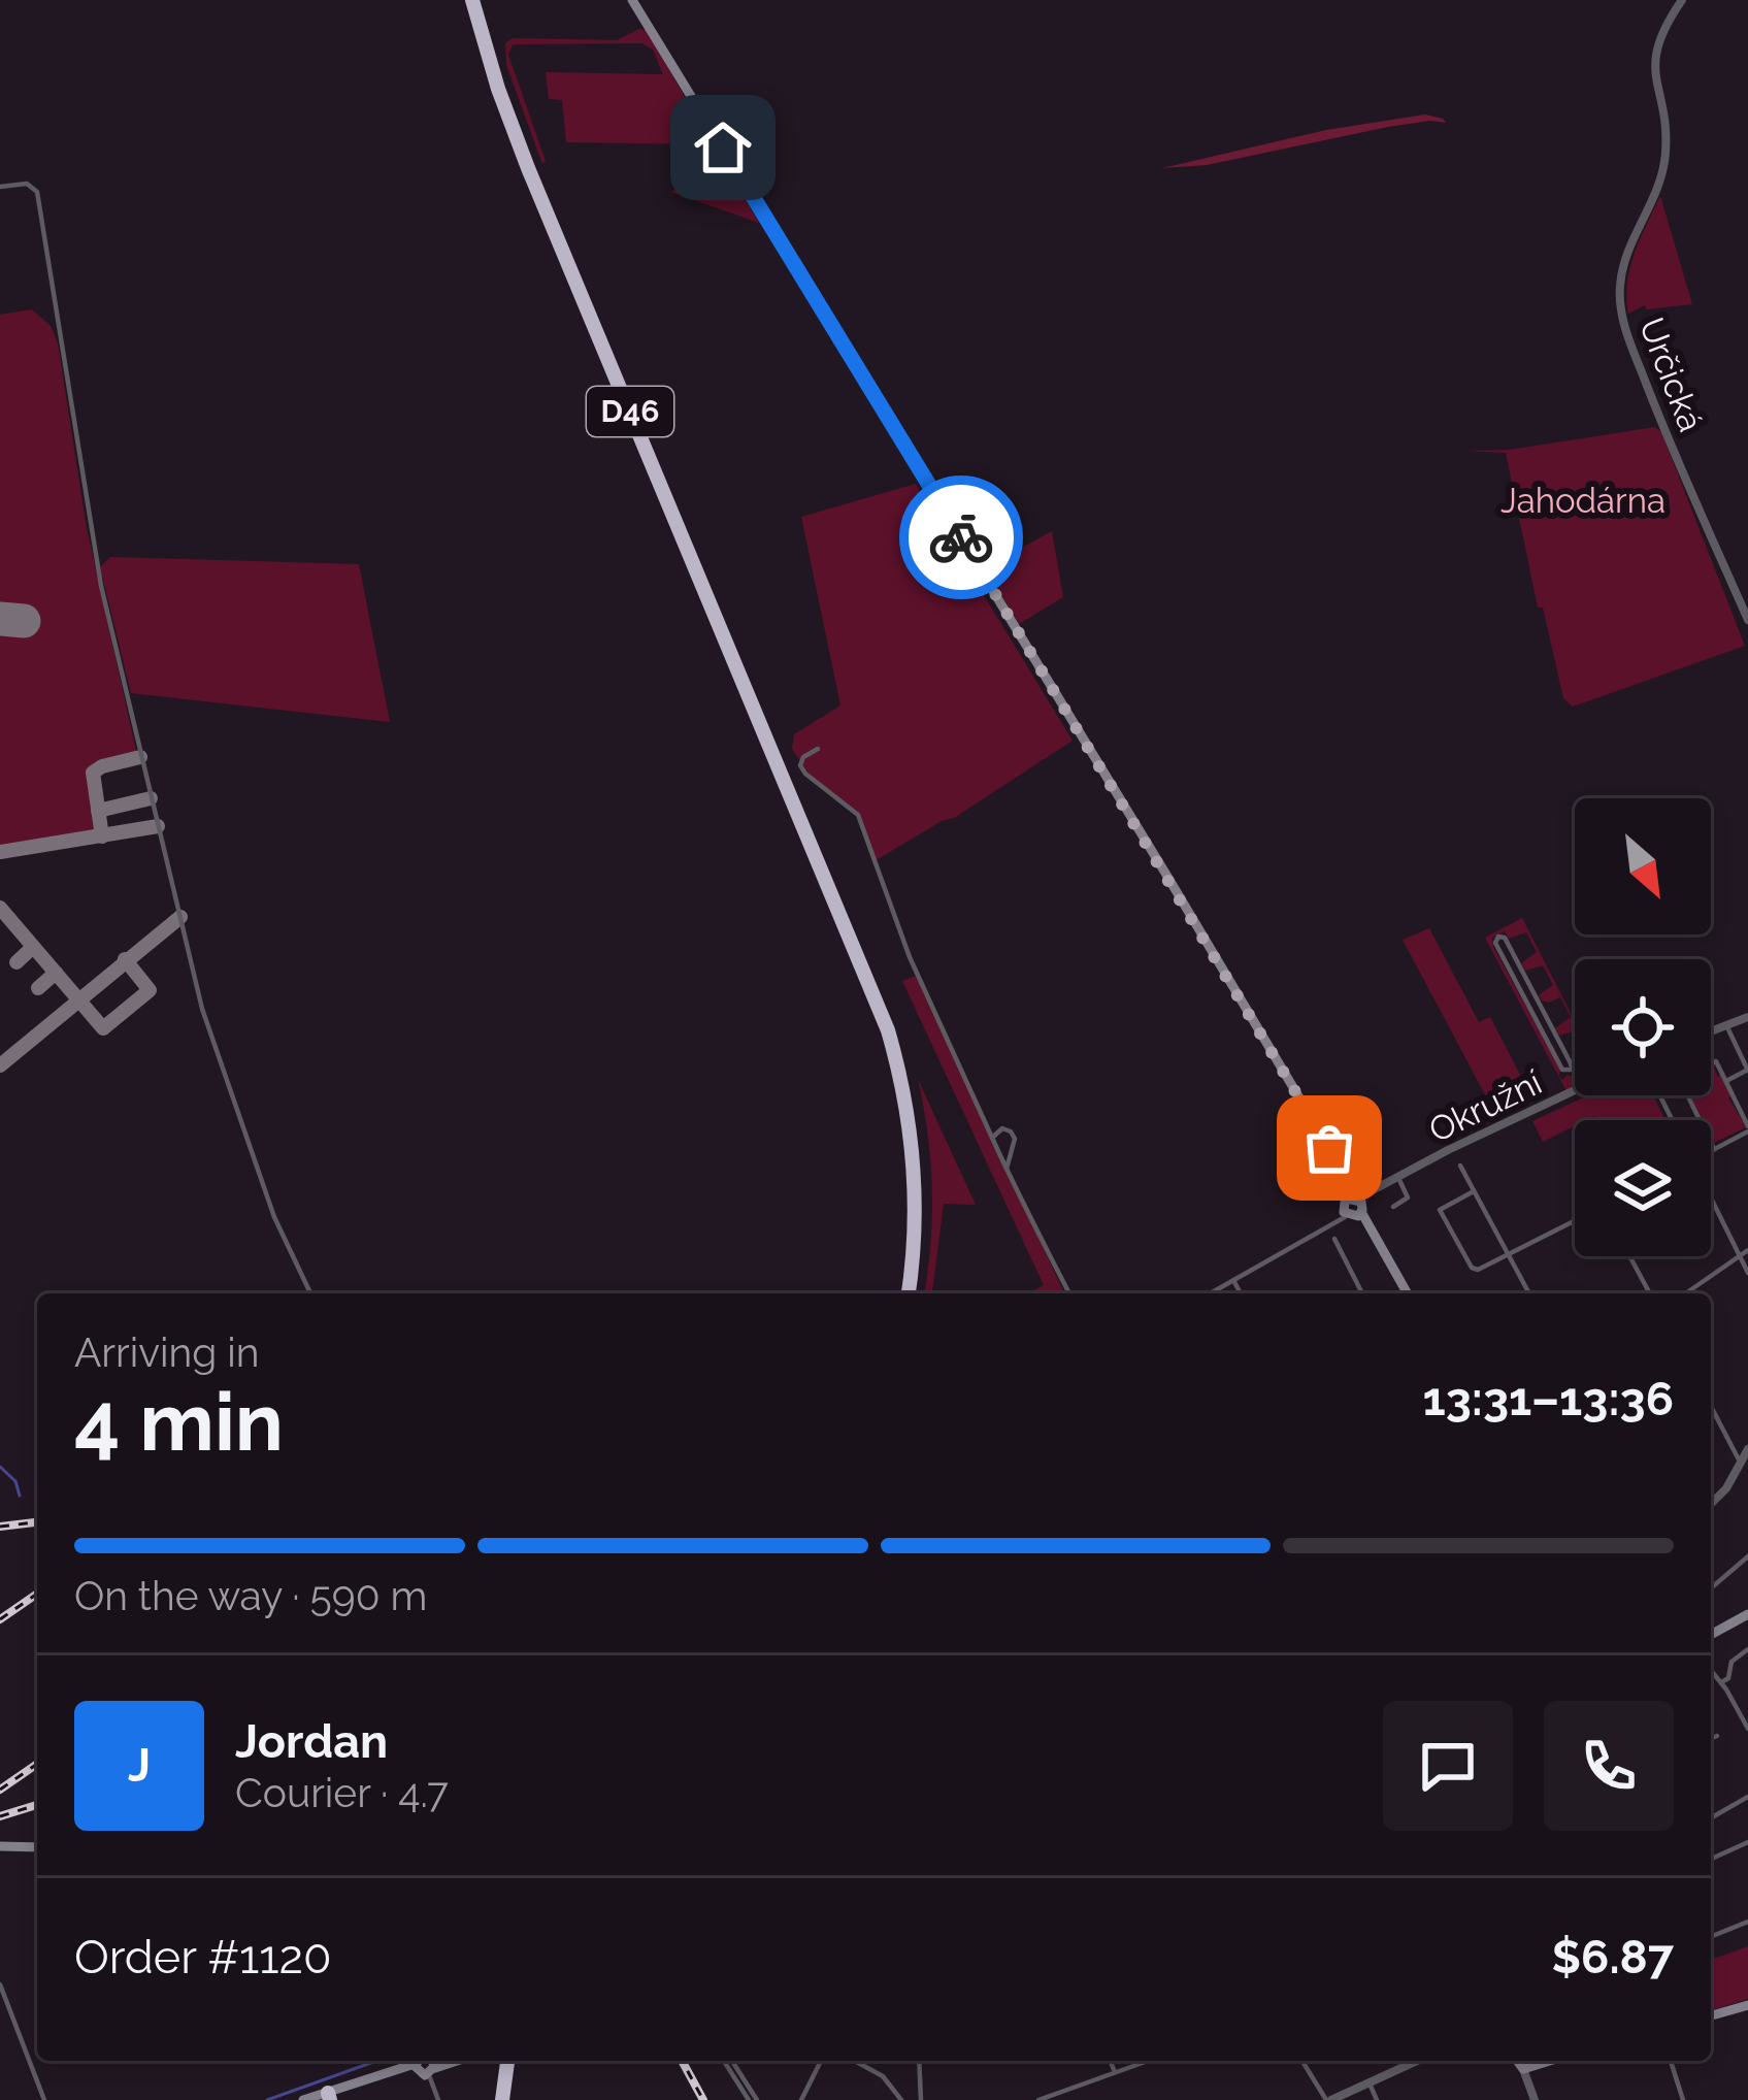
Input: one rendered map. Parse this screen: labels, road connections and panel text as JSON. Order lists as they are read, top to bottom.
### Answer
{
  "streets": {
    "highway": ["D46"],
    "street": ["Určická", "Okružní"]
  },
  "parks": ["Jahodárna"],
  "north": "bottom right",
  "page": {
    "heading": ["4 min", "Arriving in", "13:31–13:36"],
    "panel": [
      "Jordan",
      "Courier · 4.7",
      "Order #1120",
      "$6.87"
    ],
    "bar": "On the way · 590 m",
    "round": "J"
  }
}
